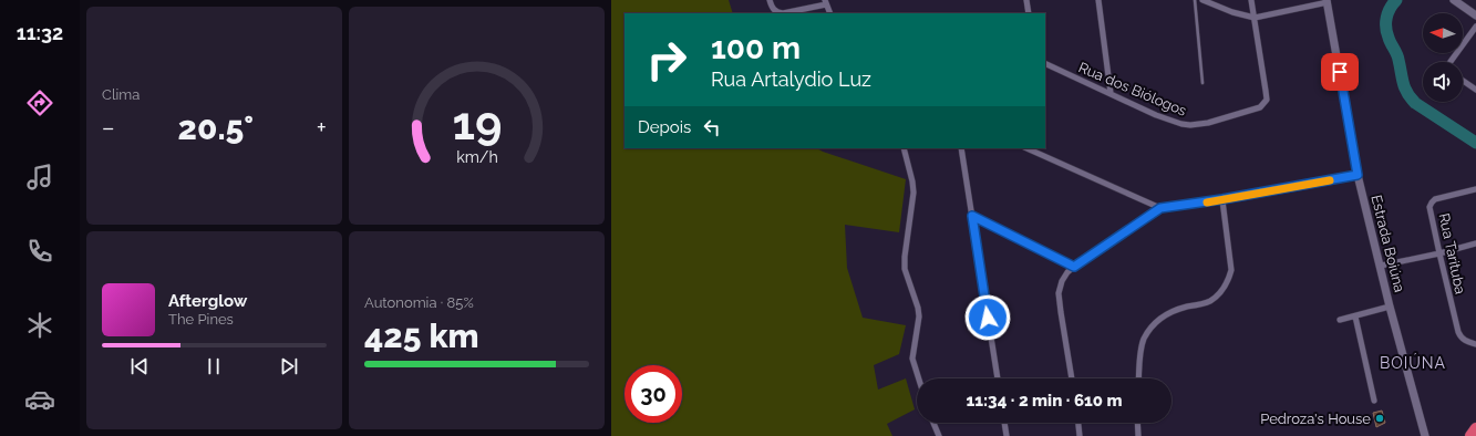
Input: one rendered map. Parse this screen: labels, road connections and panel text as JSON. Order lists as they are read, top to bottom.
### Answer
{
  "streets": {
    "street": ["Rua dos Biólogos", "Estrada Boiúna", "Rua Tarituba"]
  },
  "districts": ["BOIÚNA"],
  "places": ["Pedroza's House"],
  "north": "left",
  "page": {
    "tabs": "11:32",
    "tile": [
      "Clima",
      ["Autonomia · 85%", "425 km"]
    ],
    "turn": ["100 m", "Rua Artalydio Luz"],
    "then": "Depois",
    "heat": ["−", "20.5°", "+"],
    "song": ["Afterglow", "The Pines"],
    "limit": "30",
    "trip": "11:34 · 2 min · 610 m",
    "gauge": ["19", "km/h"]
  }
}
